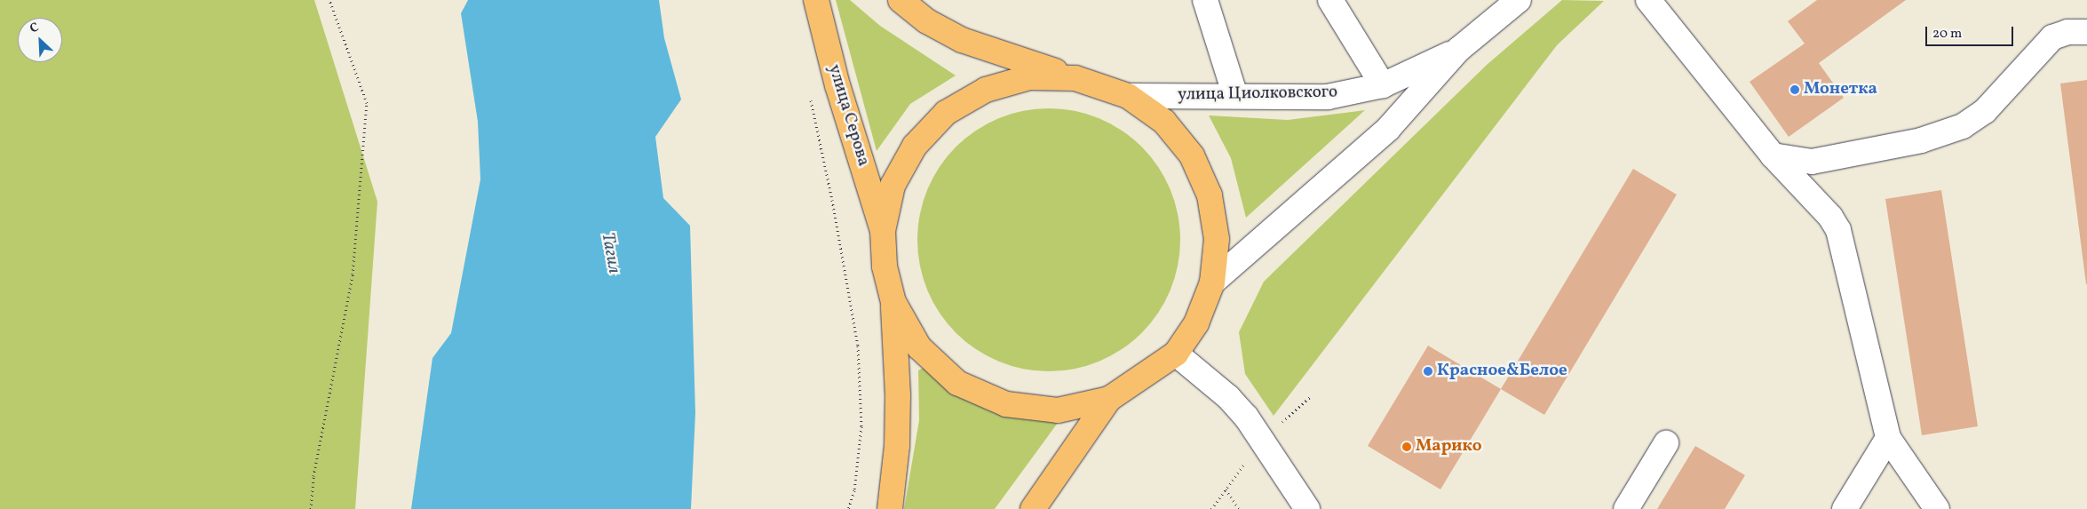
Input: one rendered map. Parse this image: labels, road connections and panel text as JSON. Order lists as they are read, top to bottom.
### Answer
{
  "streets": {
    "main road": ["улица Серова"],
    "street": ["улица Циолковского"]
  },
  "water": ["Тагил"],
  "places": ["Монетка", "Красное&Белое", "Марико"],
  "scale_bar": "20 m",
  "north": "top left"
}
